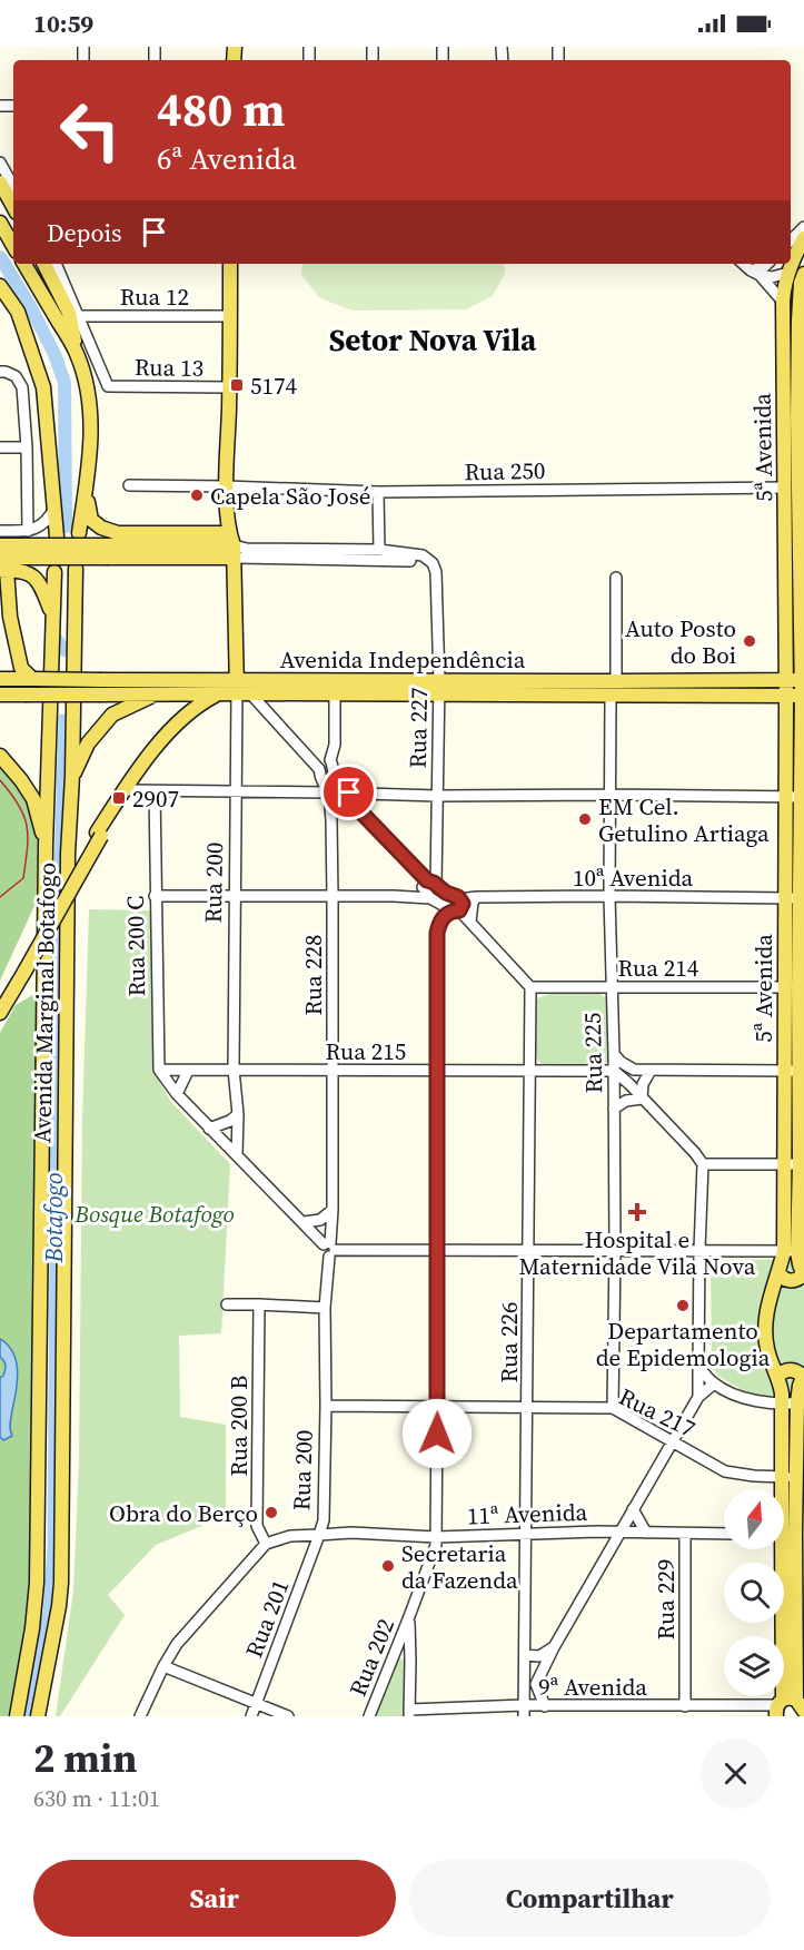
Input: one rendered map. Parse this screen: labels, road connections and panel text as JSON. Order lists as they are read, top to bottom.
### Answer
{
  "streets": {
    "main road": [
      "5ª Avenida",
      "Avenida Independência",
      "Rua 200",
      "Avenida Marginal Botafogo"
    ],
    "street": [
      "Rua 12",
      "Rua 13",
      "Rua 250",
      "Rua 227",
      "10ª Avenida",
      "Rua 200 C",
      "Rua 214",
      "Rua 228",
      "Rua 215",
      "Rua 225",
      "Rua 226",
      "Rua 217",
      "Rua 200 B",
      "11ª Avenida",
      "Rua 229",
      "Rua 201",
      "Rua 202",
      "9ª Avenida"
    ]
  },
  "crossings": [
    ["Rua 12", "Rua 13"],
    ["Rua 12", "Rua 200"],
    ["Rua 13", "Rua 200"],
    ["5ª Avenida", "Rua 250"],
    ["5ª Avenida", "Avenida Independência"],
    ["5ª Avenida", "10ª Avenida"],
    ["5ª Avenida", "Rua 214"],
    ["5ª Avenida", "Rua 217"],
    ["5ª Avenida", "9ª Avenida"],
    ["Rua 250", "Rua 200"],
    ["Avenida Independência", "Rua 227"],
    ["Avenida Independência", "Rua 200"],
    ["Avenida Independência", "Rua 225"],
    ["10ª Avenida", "Rua 225"],
    ["Rua 200", "Rua 228"],
    ["Rua 200", "Rua 215"],
    ["Rua 200", "Rua 217"],
    ["Rua 200", "Rua 200 B"],
    ["Rua 200", "11ª Avenida"],
    ["Rua 200", "Rua 201"],
    ["Rua 200 C", "Rua 215"],
    ["Rua 214", "Rua 225"],
    ["Rua 214", "Rua 226"],
    ["Rua 228", "Rua 215"],
    ["Rua 215", "Rua 225"],
    ["Rua 215", "Rua 226"],
    ["Rua 225", "Rua 217"],
    ["Rua 226", "Rua 217"],
    ["Rua 226", "11ª Avenida"],
    ["Rua 226", "9ª Avenida"],
    ["11ª Avenida", "Rua 229"],
    ["11ª Avenida", "Rua 201"],
    ["11ª Avenida", "Rua 202"],
    ["Rua 229", "9ª Avenida"]
  ],
  "districts": ["Setor Nova Vila"],
  "water": ["Botafogo"],
  "parks": ["Bosque Botafogo"],
  "places": {
    "transit": ["5174", "2907"],
    "other": [
      "Capela São José",
      "Auto Posto do Boi",
      "EM Cel. Getulino Artiaga",
      "Departamento de Epidemologia",
      "Obra do Berço",
      "Secretaria da Fazenda"
    ],
    "health": ["Hospital e Maternidade Vila Nova"]
  },
  "north": "top",
  "page": {
    "status": "10:59",
    "turn": ["480 m", "6ª Avenida"],
    "then": "Depois",
    "heading": ["2 min", "630 m · 11:01"],
    "buttons": ["Sair", "Compartilhar"]
  }
}
